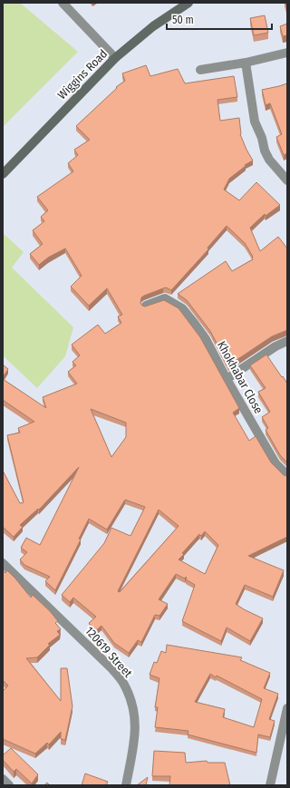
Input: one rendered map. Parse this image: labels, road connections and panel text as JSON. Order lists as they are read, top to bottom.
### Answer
{
  "streets": {
    "street": ["Wiggins Road", "Khokhabar Close", "120619 Street"]
  },
  "scale_bar": "50 m"
}
